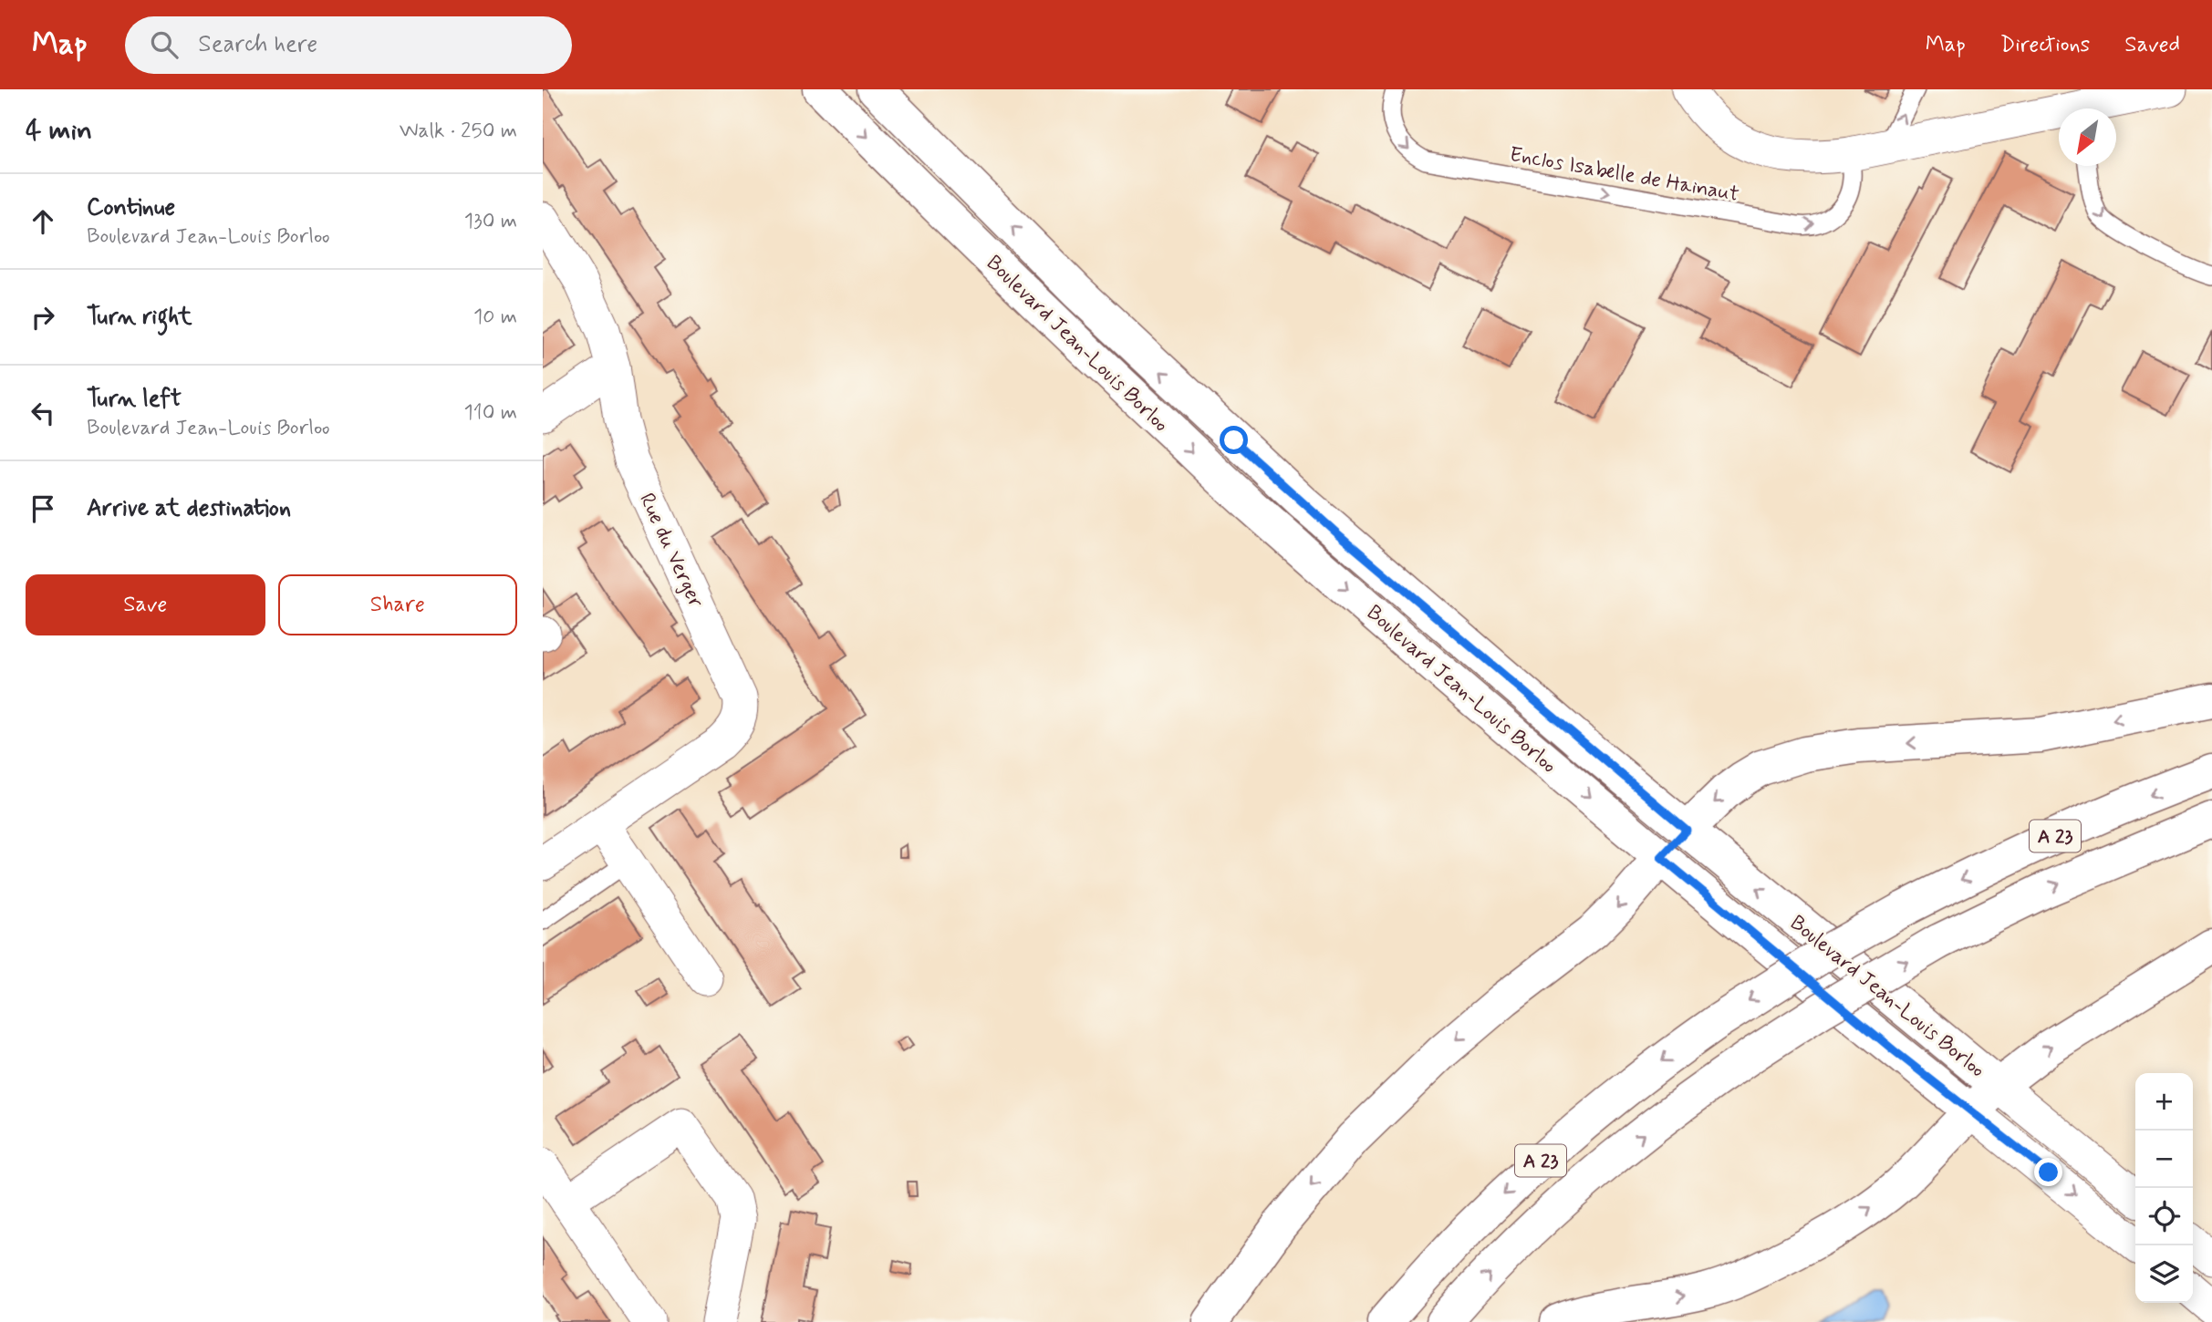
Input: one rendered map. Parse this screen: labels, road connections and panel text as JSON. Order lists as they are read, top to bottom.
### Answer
{
  "streets": {
    "main road": ["Boulevard Jean-Louis Borloo", "A 23"],
    "street": ["Rue du Verger"],
    "lane": ["Enclos Isabelle de Hainaut"]
  },
  "one_way": ["Enclos Isabelle de Hainaut"],
  "north": "bottom left",
  "page": {
    "header": "Map",
    "search": "Search here",
    "nav": ["Map", "Directions", "Saved"],
    "heading": ["4 min", "Walk · 250 m"],
    "list": [
      ["Continue", "Boulevard Jean-Louis Borloo", "130 m"],
      ["Turn right", "10 m"],
      ["Turn left", "Boulevard Jean-Louis Borloo", "110 m"],
      "Arrive at destination"
    ],
    "buttons": ["Save", "Share"],
    "map_buttons": ["+", "−"]
  }
}
